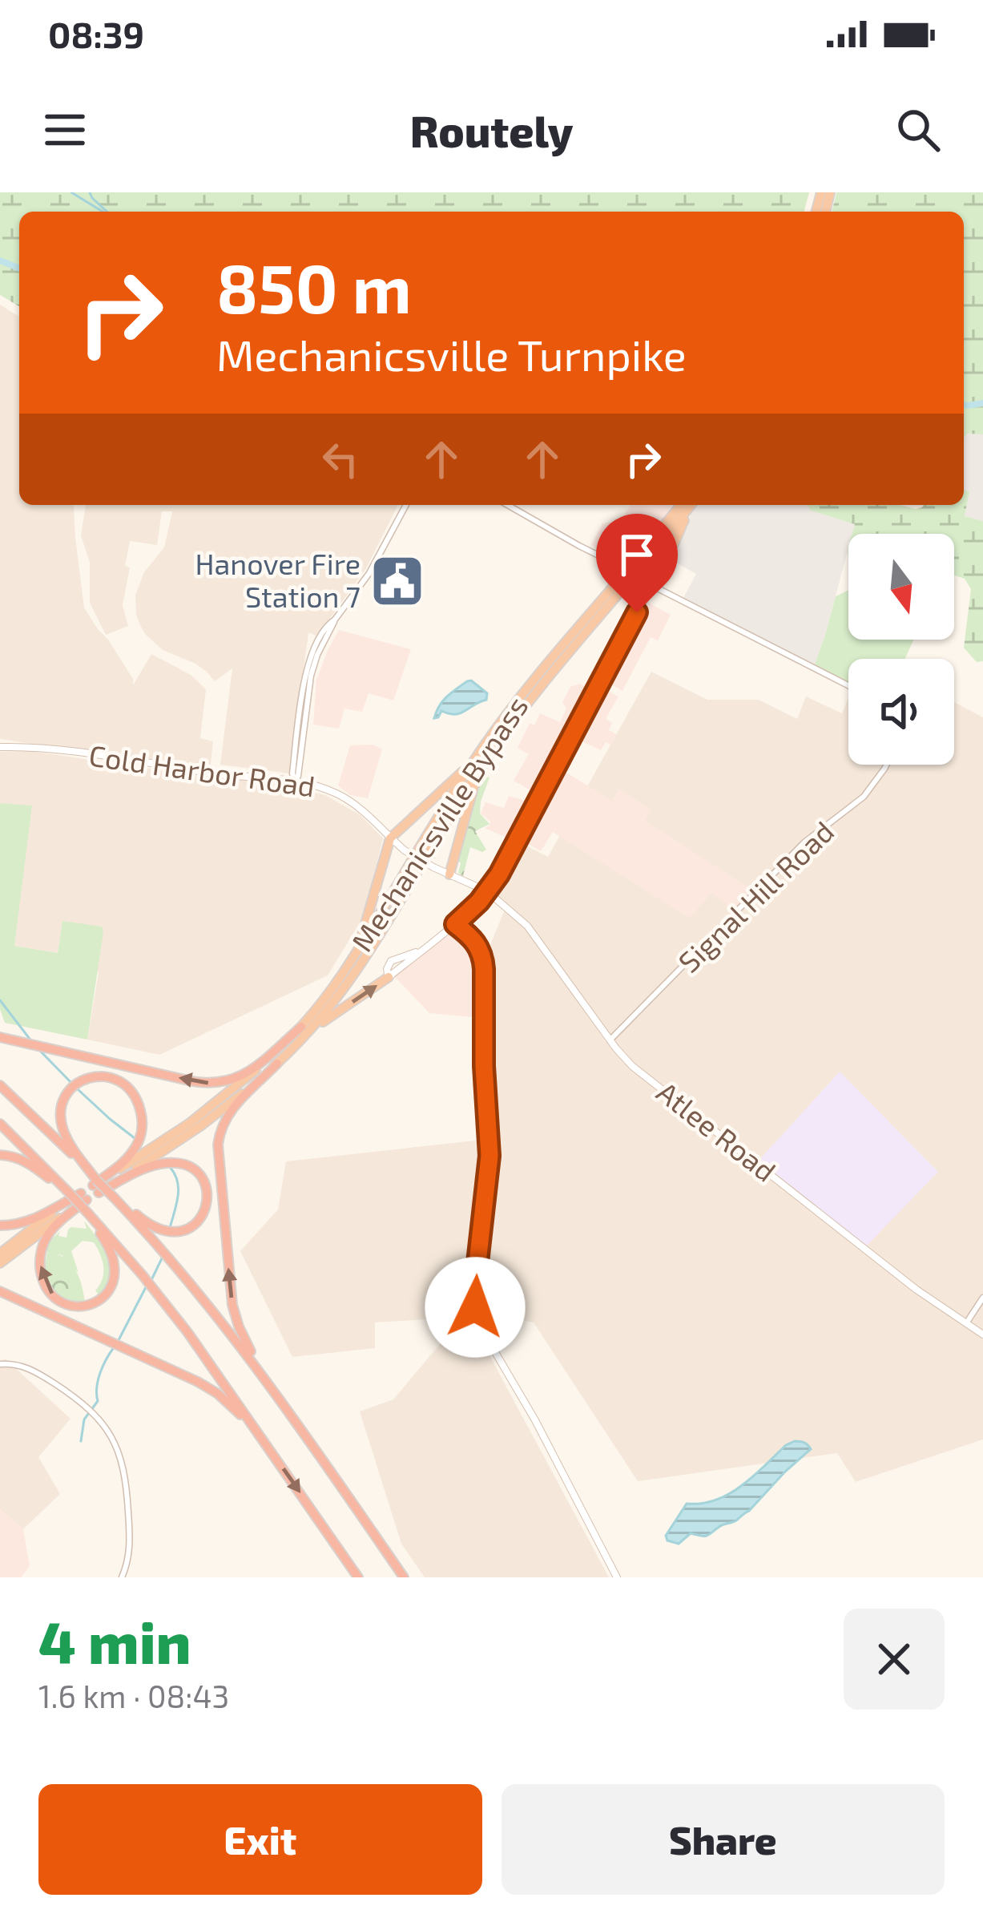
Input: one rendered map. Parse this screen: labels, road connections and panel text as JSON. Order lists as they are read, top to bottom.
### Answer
{
  "streets": {
    "highway": ["Mechanicsville Bypass"],
    "main road": ["Cold Harbor Road", "Atlee Road"],
    "street": ["Signal Hill Road"]
  },
  "crossings": [
    ["Cold Harbor Road", "Atlee Road"],
    ["Signal Hill Road", "Atlee Road"]
  ],
  "places": {
    "public building": ["Hanover Fire Station 7"]
  },
  "north": "bottom",
  "page": {
    "status": "08:39",
    "header": "Routely",
    "turn": ["850 m", "Mechanicsville Turnpike"],
    "heading": ["4 min", "1.6 km · 08:43"],
    "buttons": ["Exit", "Share"]
  }
}
